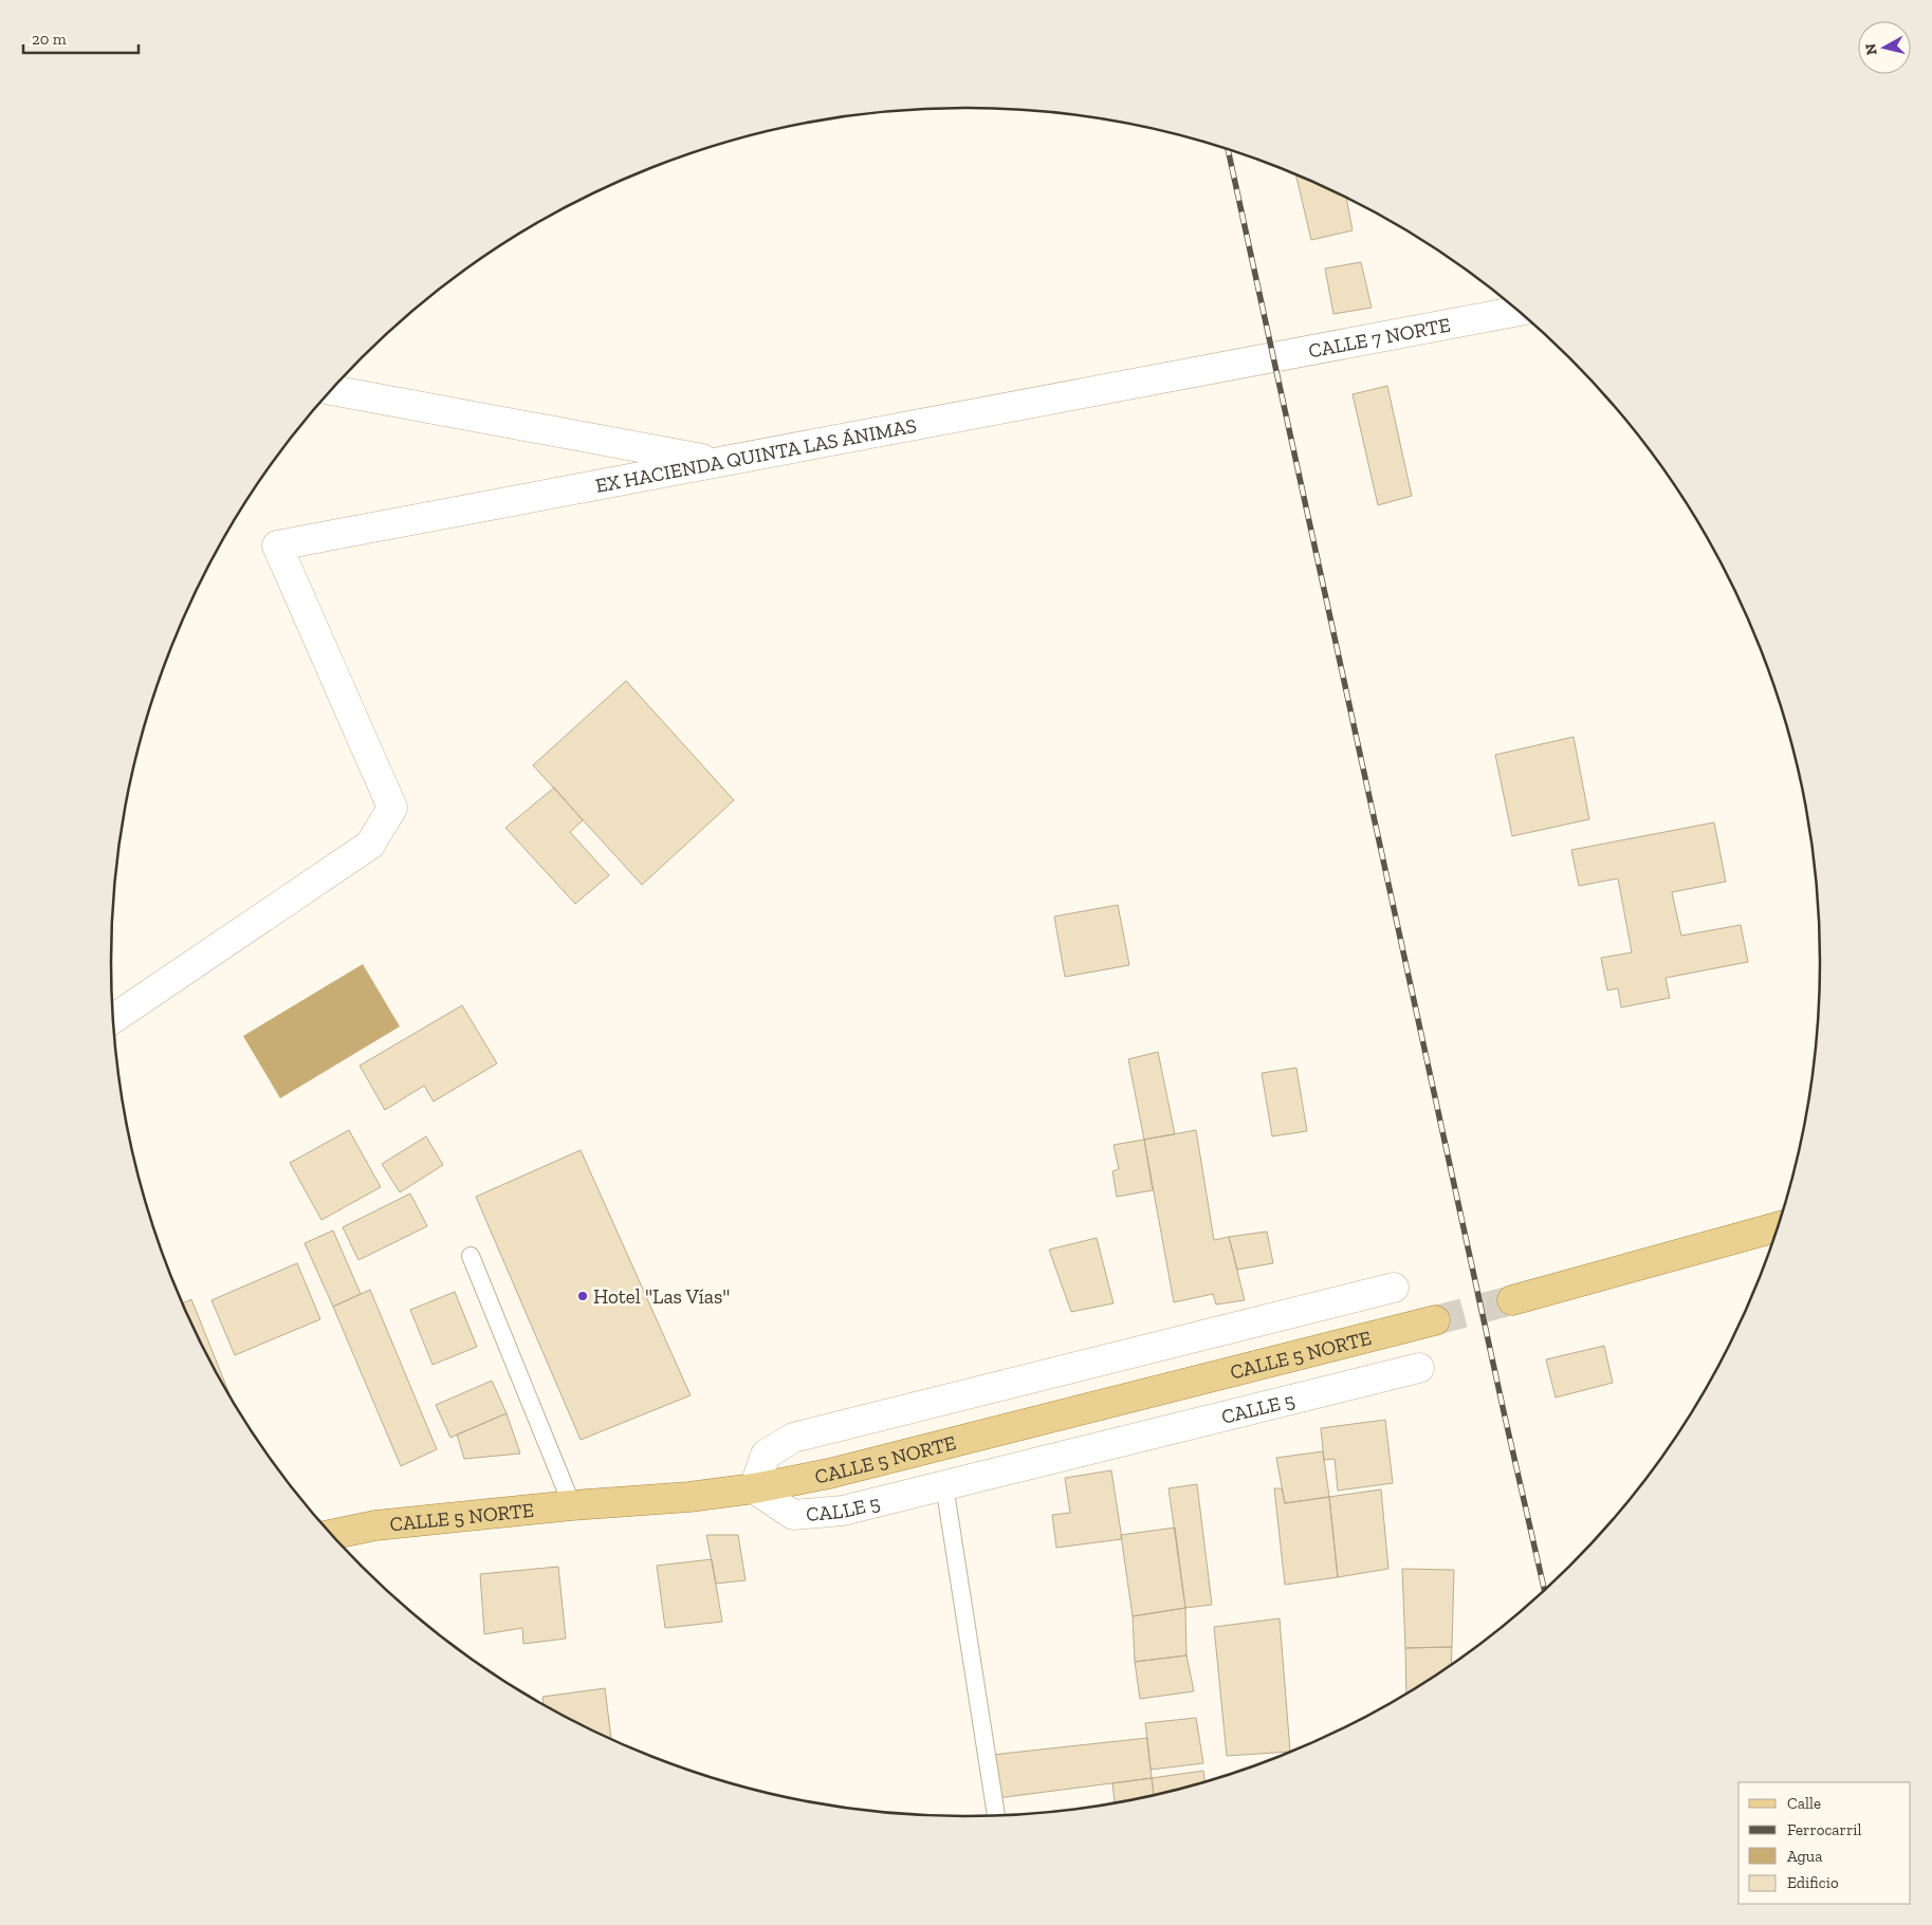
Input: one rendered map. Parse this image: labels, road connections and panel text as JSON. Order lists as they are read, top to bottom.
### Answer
{
  "streets": {
    "main road": ["CALLE 5 NORTE"],
    "street": ["CALLE 7 NORTE", "EX HACIENDA QUINTA LAS ÁNIMAS", "CALLE 5"]
  },
  "crossings": [
    ["CALLE 7 NORTE", "EX HACIENDA QUINTA LAS ÁNIMAS"],
    ["CALLE 5 NORTE", "CALLE 5"]
  ],
  "places": ["Hotel \"Las Vías\""],
  "legend": [
    "Calle",
    "Ferrocarril",
    "Agua",
    "Edificio"
  ],
  "scale_bar": "20 m",
  "north": "left"
}
